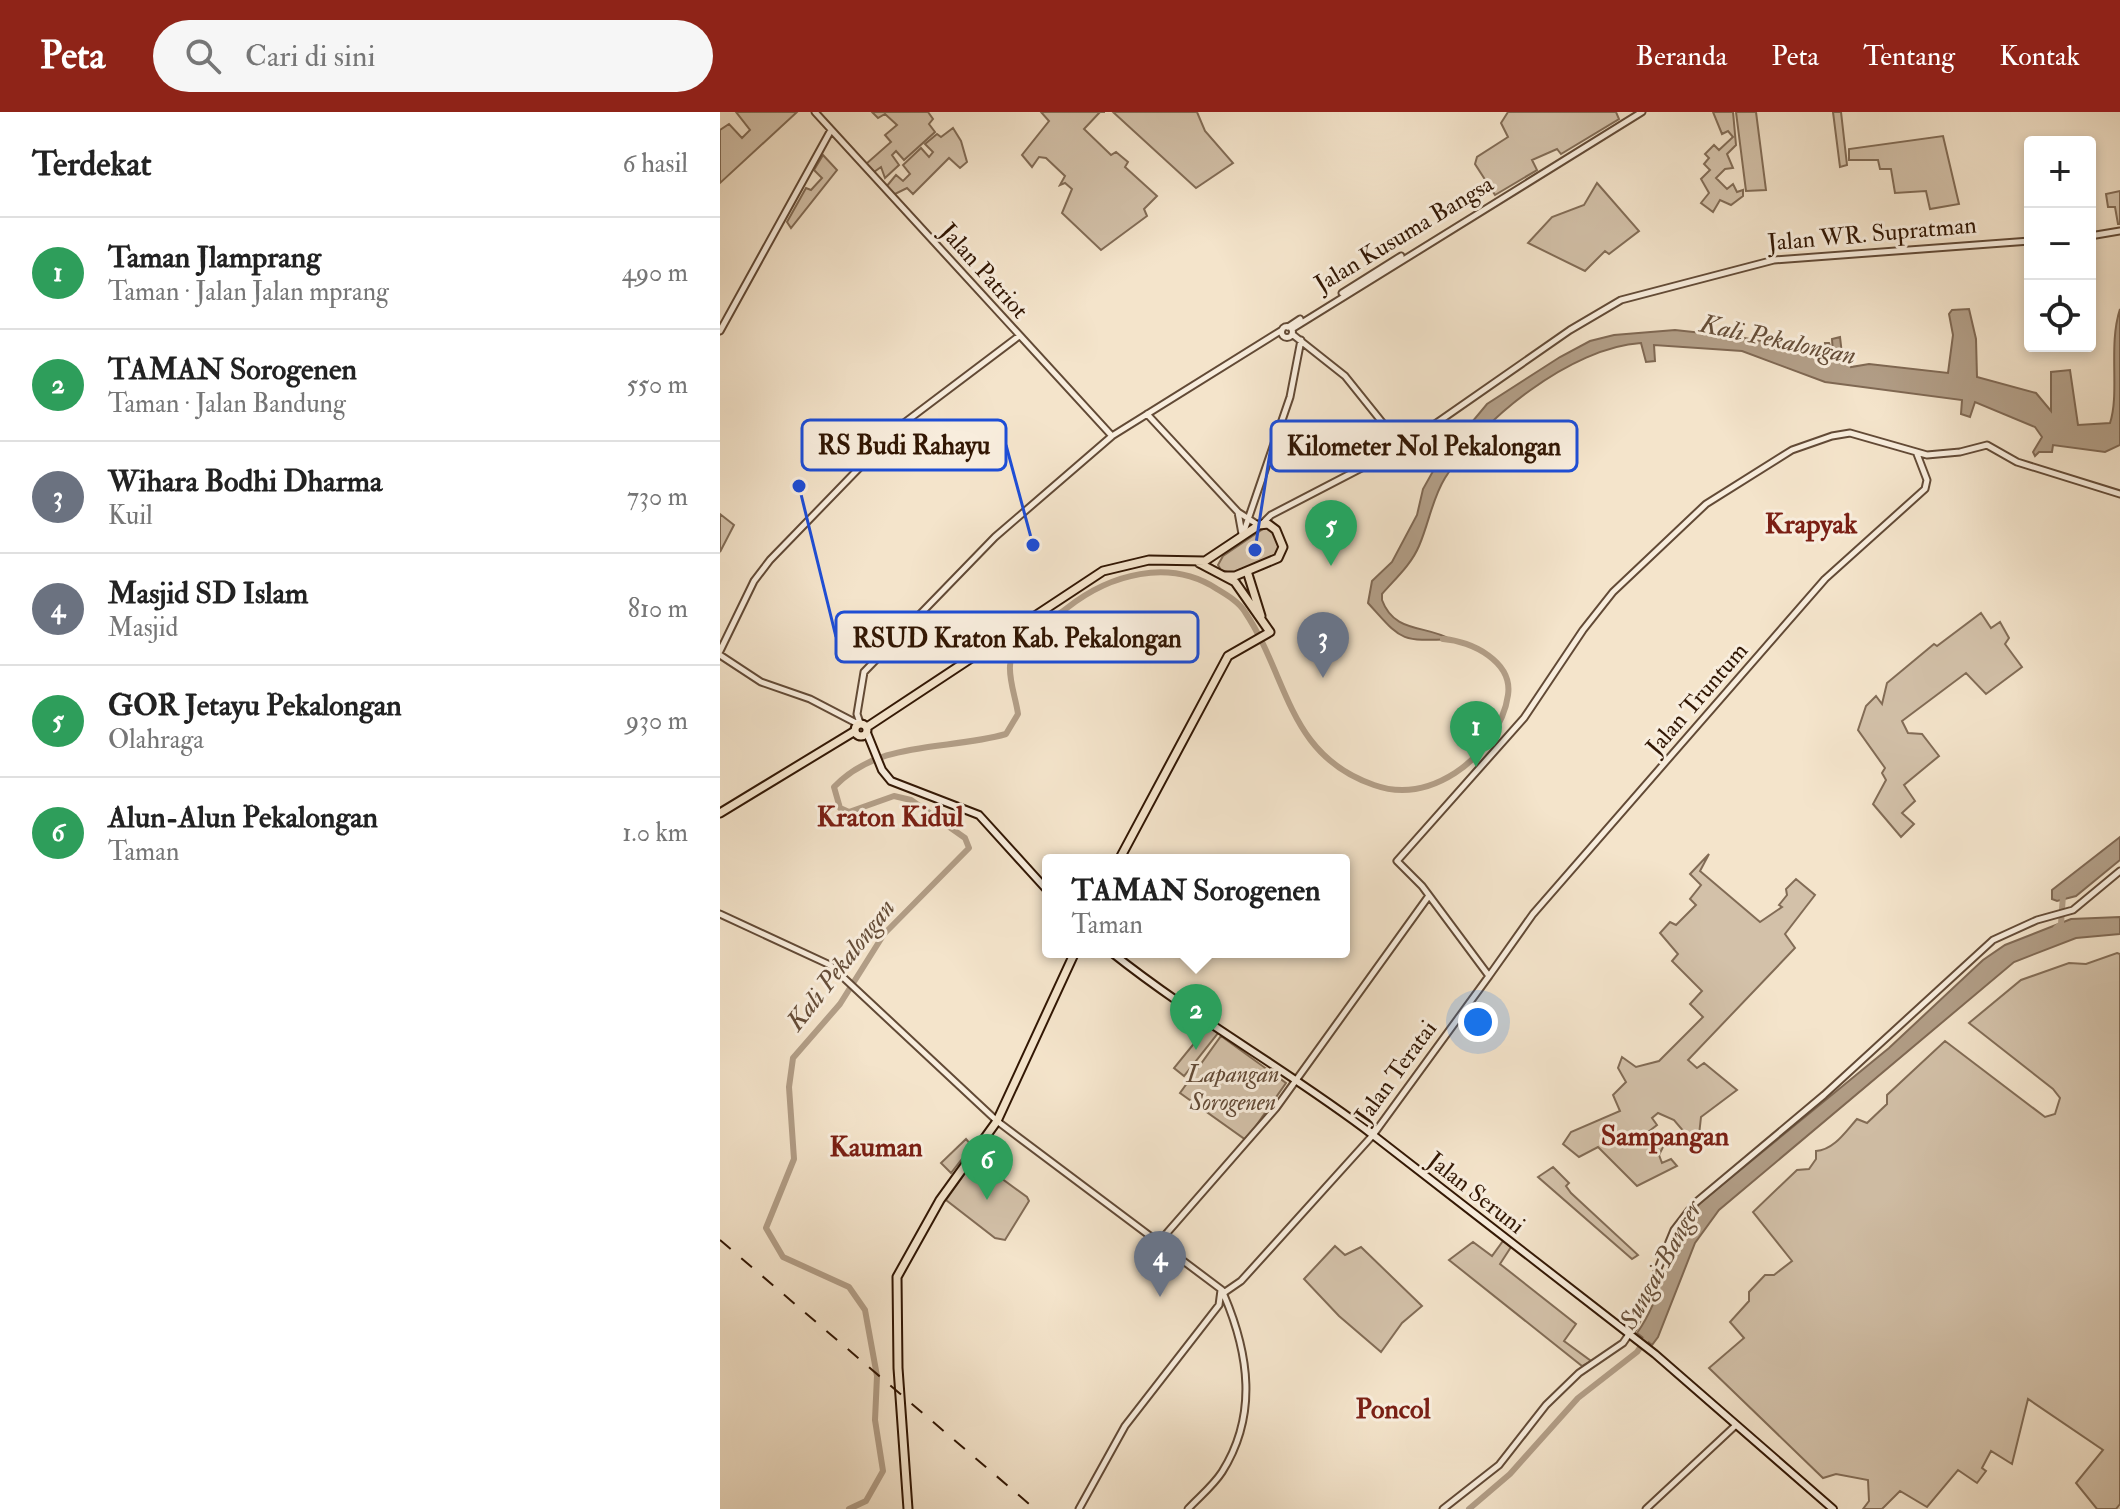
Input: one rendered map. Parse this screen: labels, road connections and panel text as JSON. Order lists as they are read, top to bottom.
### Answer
{
  "streets": {
    "main road": ["Jalan Seruni"],
    "street": [
      "Jalan Kusuma Bangsa",
      "Jalan WR. Supratman",
      "Jalan Patriot",
      "Jalan Truntum",
      "Jalan Teratai"
    ]
  },
  "crossings": [
    ["Jalan Truntum", "Jalan Teratai"],
    ["Jalan Teratai", "Jalan Seruni"]
  ],
  "districts": [
    "Krapyak",
    "Kraton Kidul",
    "Sampangan",
    "Kauman",
    "Poncol"
  ],
  "water": ["Kali Pekalongan", "Sungai Banger"],
  "parks": ["Lapangan Sorogenen"],
  "places": ["RSUD Kraton Kab. Pekalongan", "RS Budi Rahayu", "Kilometer Nol Pekalongan"],
  "page": {
    "header": "Peta",
    "search": "Cari di sini",
    "nav": [
      "Beranda",
      "Peta",
      "Tentang",
      "Kontak"
    ],
    "heading": ["Terdekat", "6 hasil"],
    "map_buttons": ["+", "−"],
    "list": [
      {
        "mark": "1",
        "name": "Taman Jlamprang",
        "note": "Taman · Jalan Jalan mprang",
        "value": "490 m"
      },
      {
        "mark": "2",
        "name": "TAMAN Sorogenen",
        "note": "Taman · Jalan Bandung",
        "value": "550 m"
      },
      {
        "mark": "3",
        "name": "Wihara Bodhi Dharma",
        "note": "Kuil",
        "value": "730 m"
      },
      {
        "mark": "4",
        "name": "Masjid SD Islam",
        "note": "Masjid",
        "value": "810 m"
      },
      {
        "mark": "5",
        "name": "GOR Jetayu Pekalongan",
        "note": "Olahraga",
        "value": "930 m"
      },
      {
        "mark": "6",
        "name": "Alun-Alun Pekalongan",
        "note": "Taman",
        "value": "1.0 km"
      }
    ],
    "pins": [
      "5",
      "3",
      "1",
      "2",
      "6",
      "4"
    ],
    "popup": ["TAMAN Sorogenen", "Taman"]
  }
}
